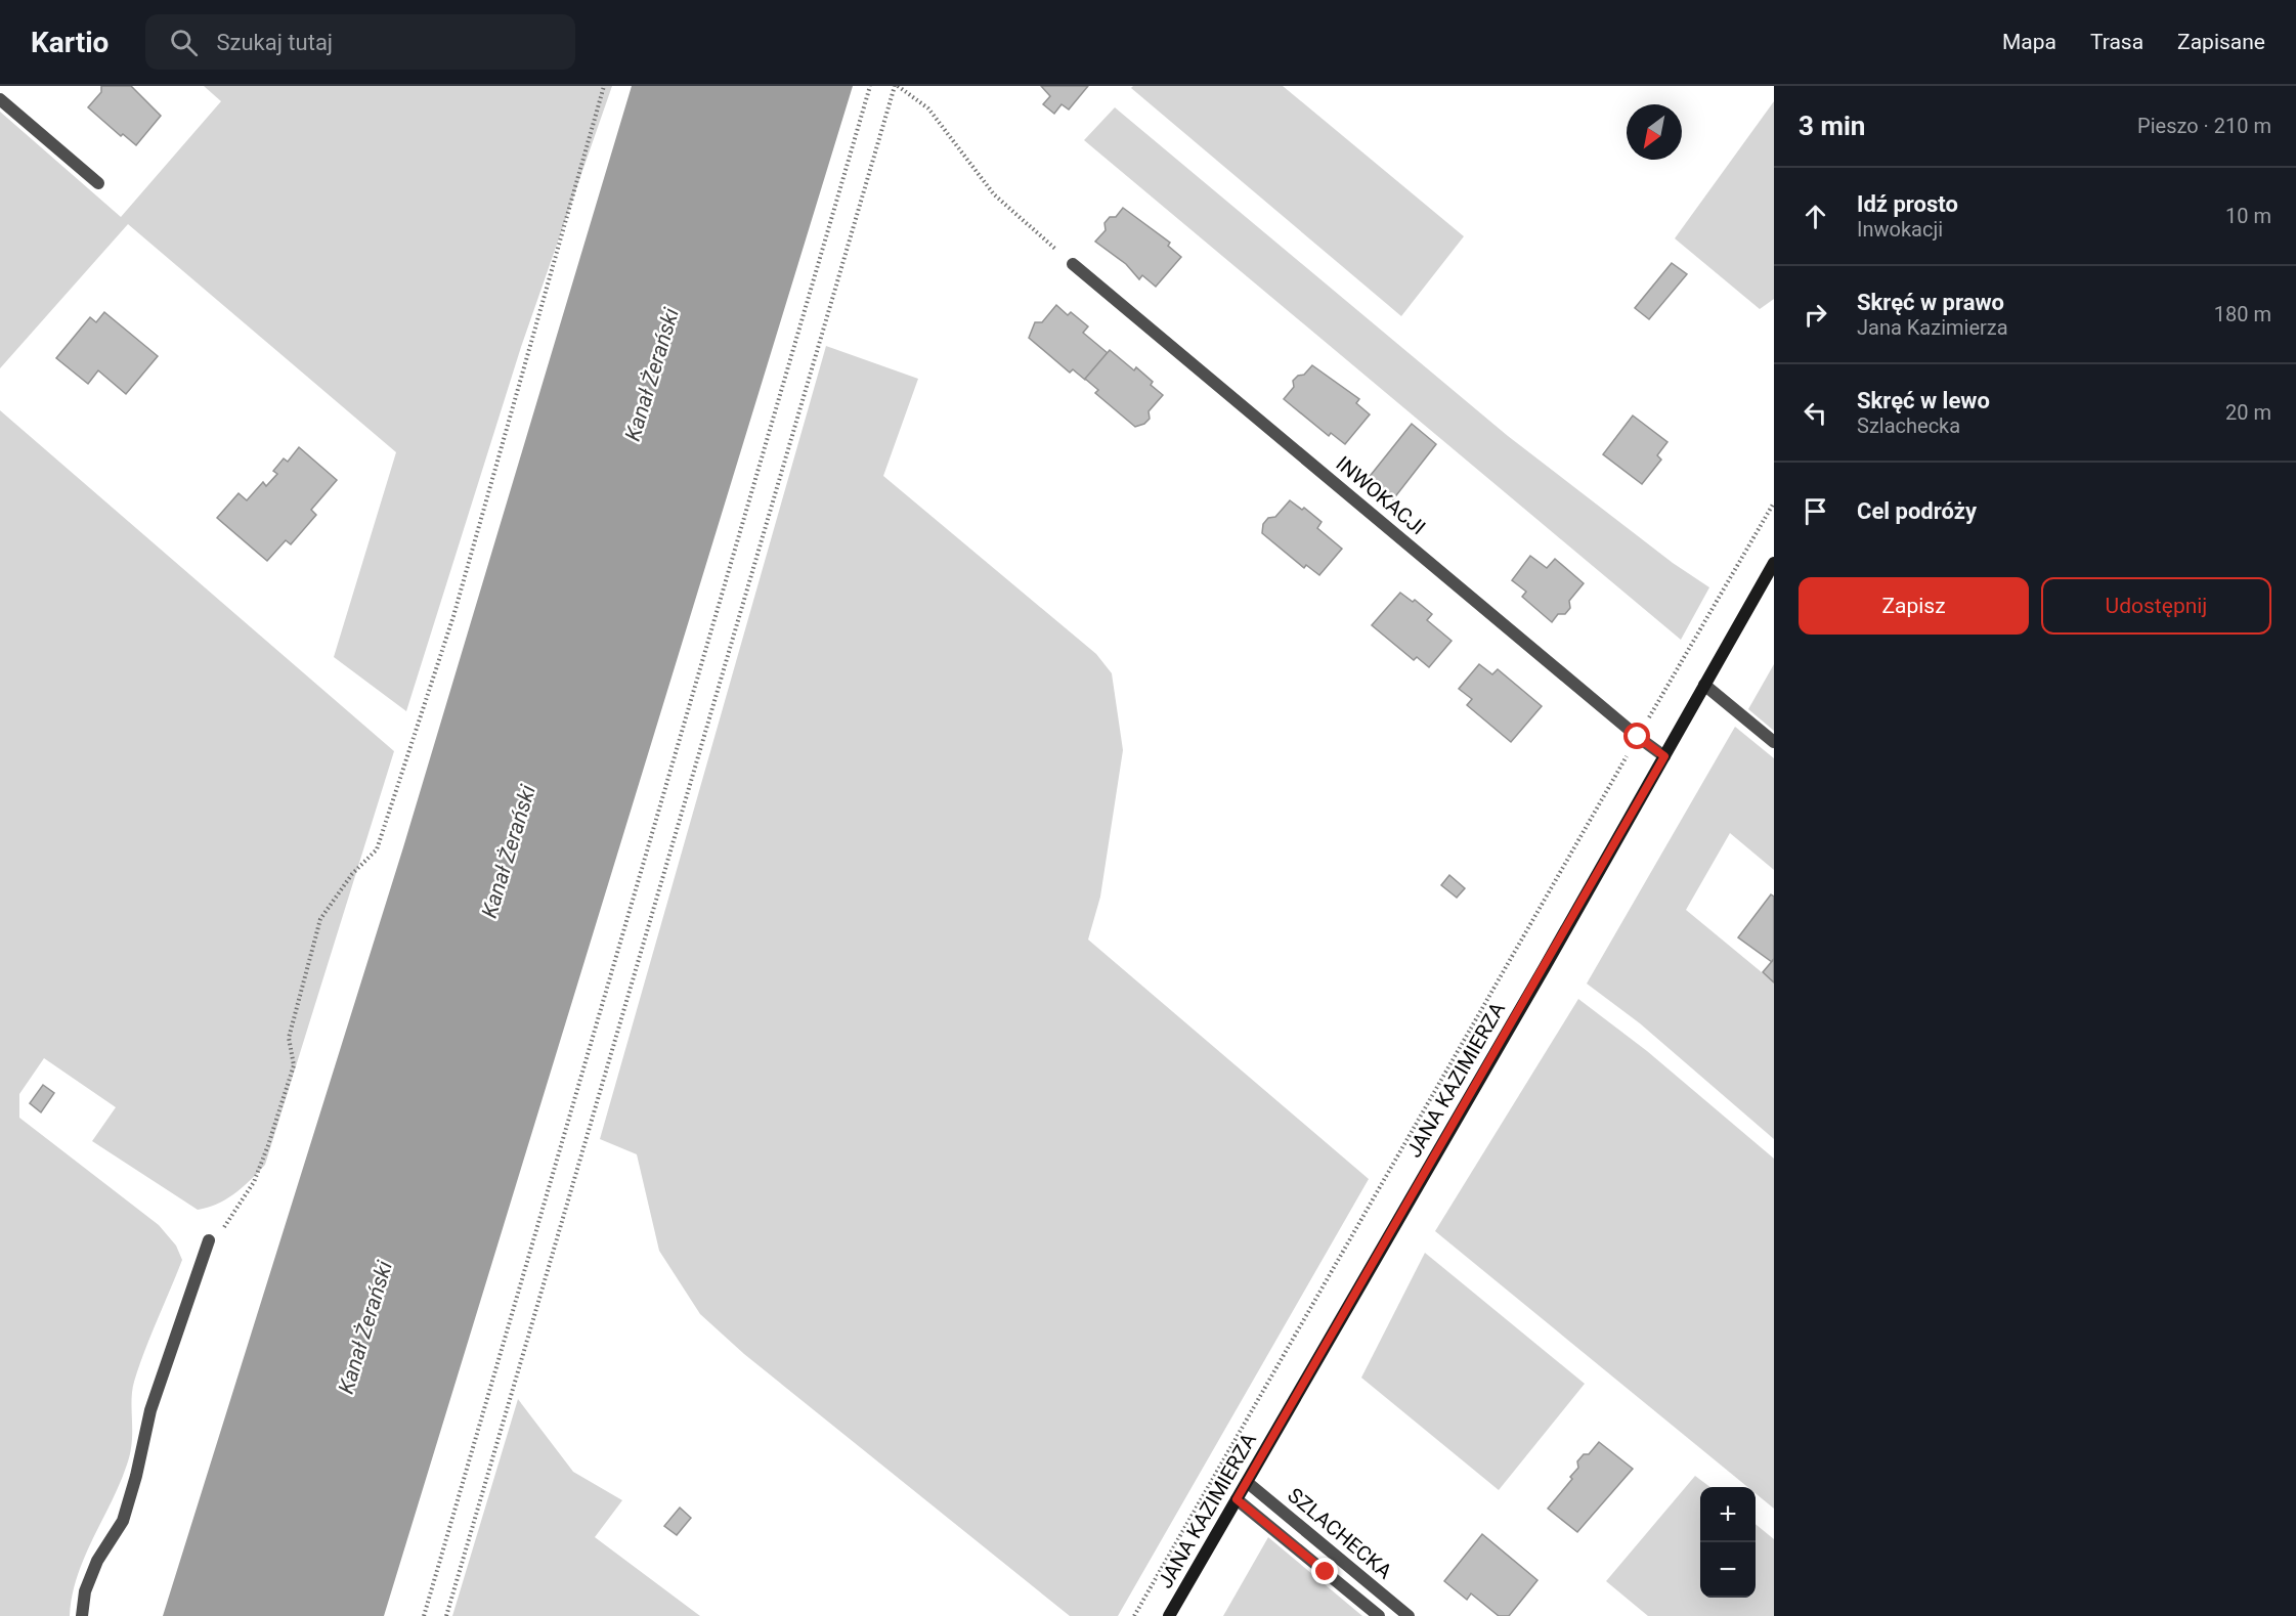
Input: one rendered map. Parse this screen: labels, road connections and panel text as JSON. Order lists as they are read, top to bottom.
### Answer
{
  "streets": {
    "main road": ["JANA KAZIMIERZA"],
    "street": ["INWOKACJI", "SZLACHECKA"]
  },
  "crossings": [
    ["INWOKACJI", "JANA KAZIMIERZA"],
    ["JANA KAZIMIERZA", "SZLACHECKA"]
  ],
  "water": ["Kanał Żerański"],
  "north": "bottom left",
  "page": {
    "header": "Kartio",
    "search": "Szukaj tutaj",
    "nav": ["Mapa", "Trasa", "Zapisane"],
    "heading": ["3 min", "Pieszo · 210 m"],
    "list": [
      ["Idź prosto", "Inwokacji", "10 m"],
      ["Skręć w prawo", "Jana Kazimierza", "180 m"],
      ["Skręć w lewo", "Szlachecka", "20 m"],
      "Cel podróży"
    ],
    "buttons": ["Zapisz", "Udostępnij"],
    "map_buttons": ["+", "−"]
  }
}
